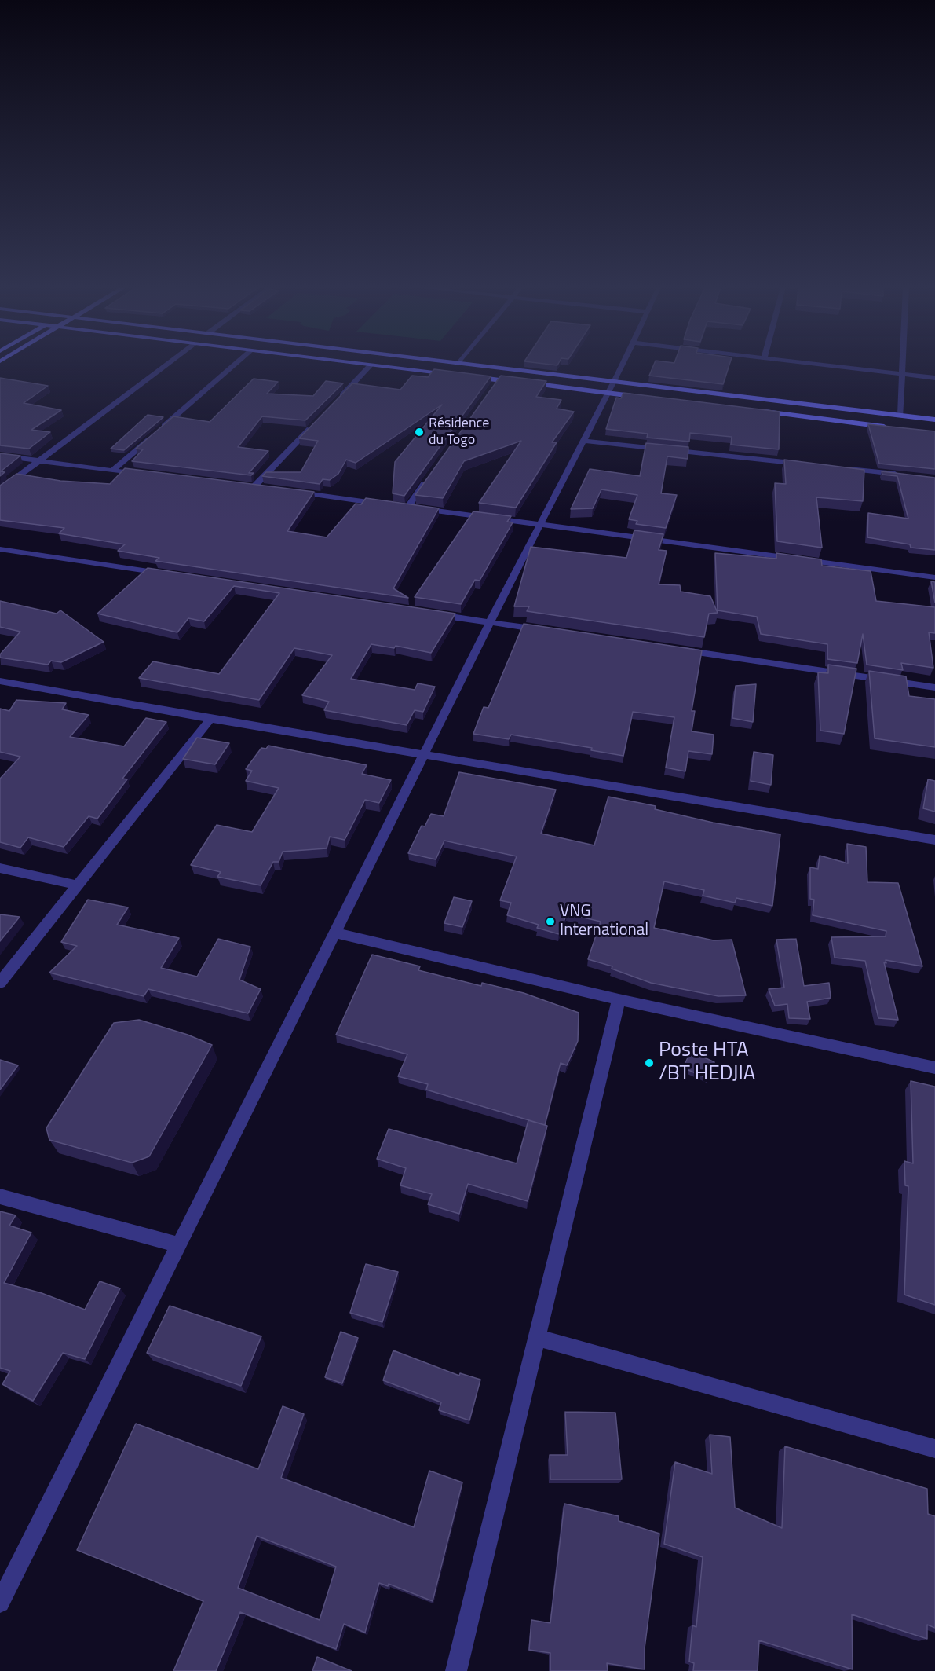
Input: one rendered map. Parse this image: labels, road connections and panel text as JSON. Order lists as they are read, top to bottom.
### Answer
{
  "places": ["Résidence du Togo", "VNG International", "Poste HTA /BT HEDJIA"]
}
